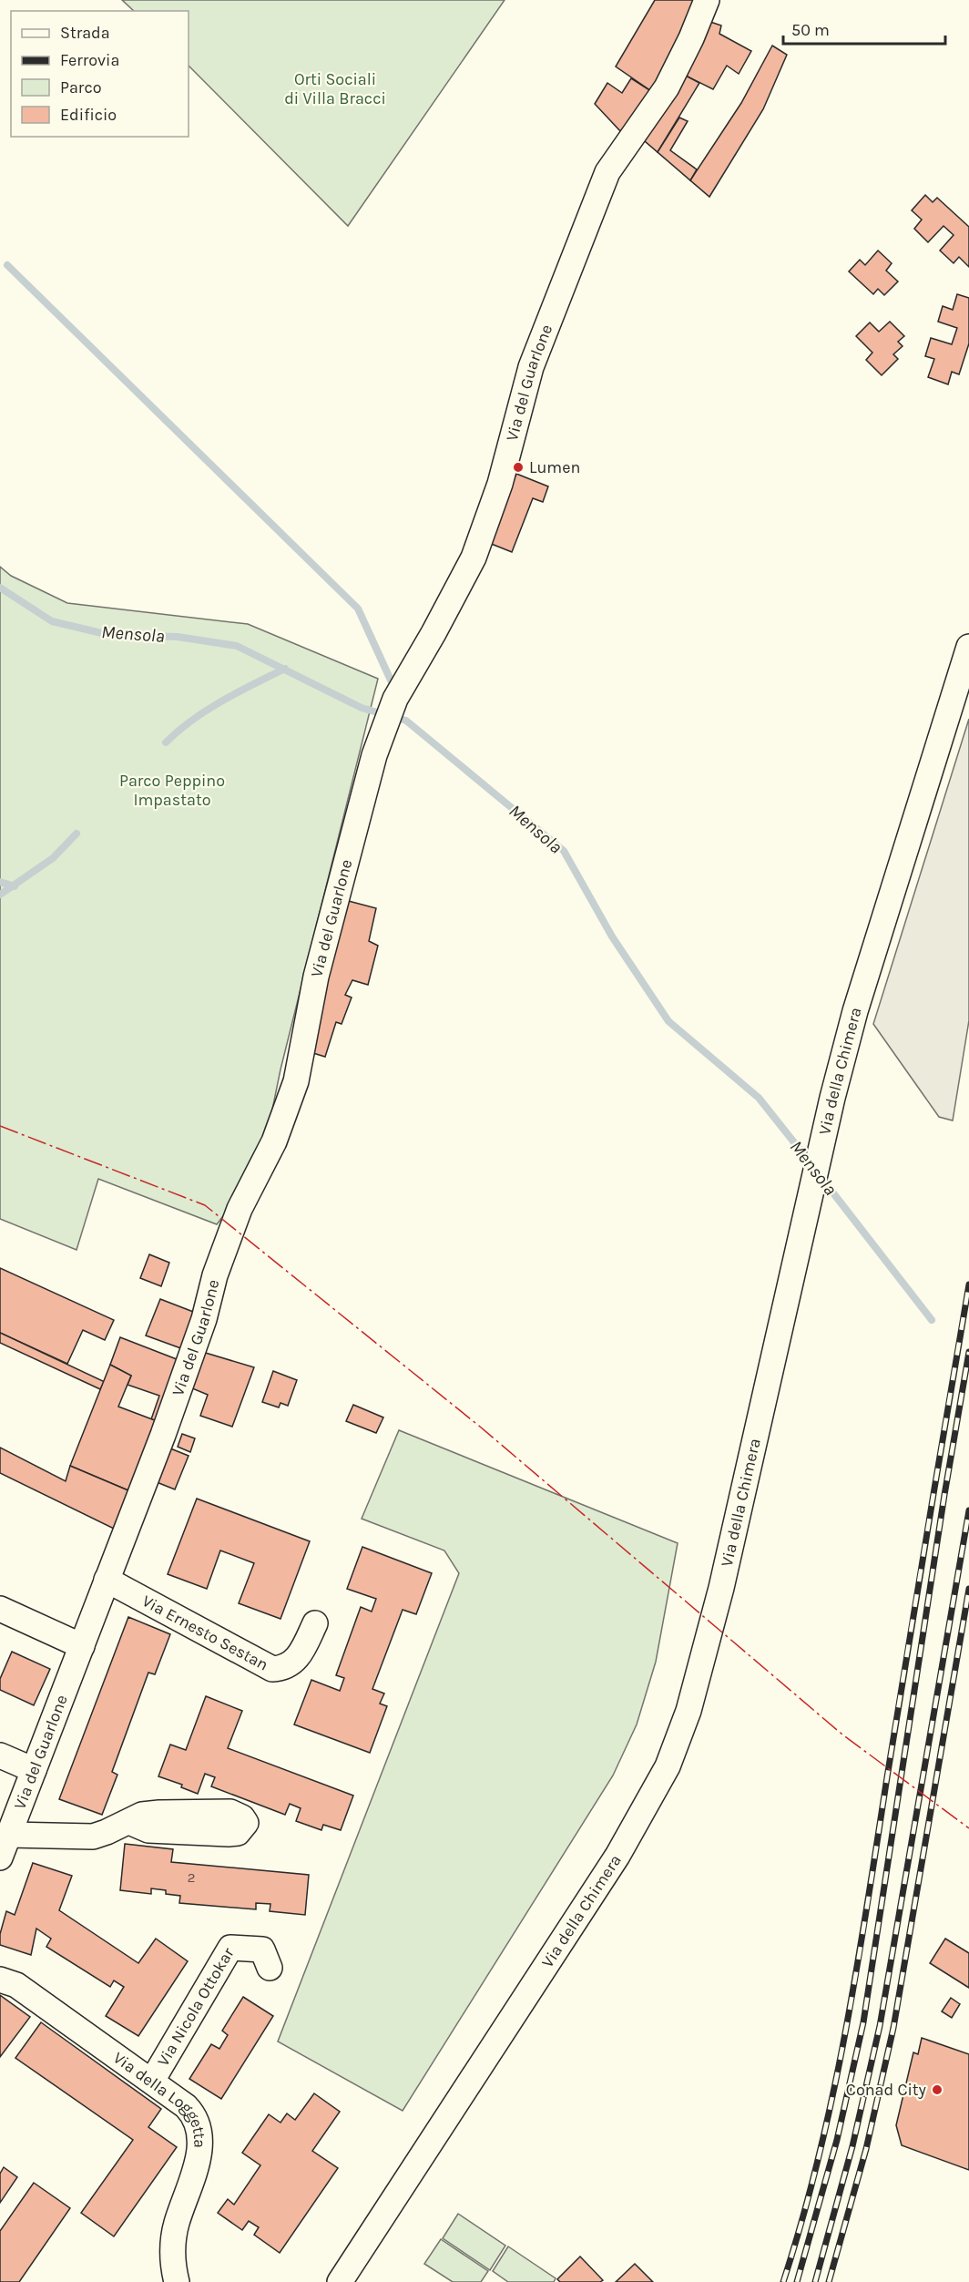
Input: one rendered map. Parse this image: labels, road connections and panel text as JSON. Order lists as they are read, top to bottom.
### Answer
{
  "streets": {
    "street": [
      "Via del Guarlone",
      "Via della Chimera",
      "Via Ernesto Sestan",
      "Via Nicola Ottokar",
      "Via della Loggetta"
    ]
  },
  "crossings": [
    ["Via del Guarlone", "Via Ernesto Sestan"],
    ["Via Nicola Ottokar", "Via della Loggetta"]
  ],
  "water": ["Mensola"],
  "parks": ["Orti Sociali di Villa Bracci", "Parco Peppino Impastato"],
  "places": ["Lumen", "Conad City"],
  "house_numbers": ["2"],
  "legend": [
    "Strada",
    "Ferrovia",
    "Parco",
    "Edificio"
  ],
  "scale_bar": "50 m"
}
